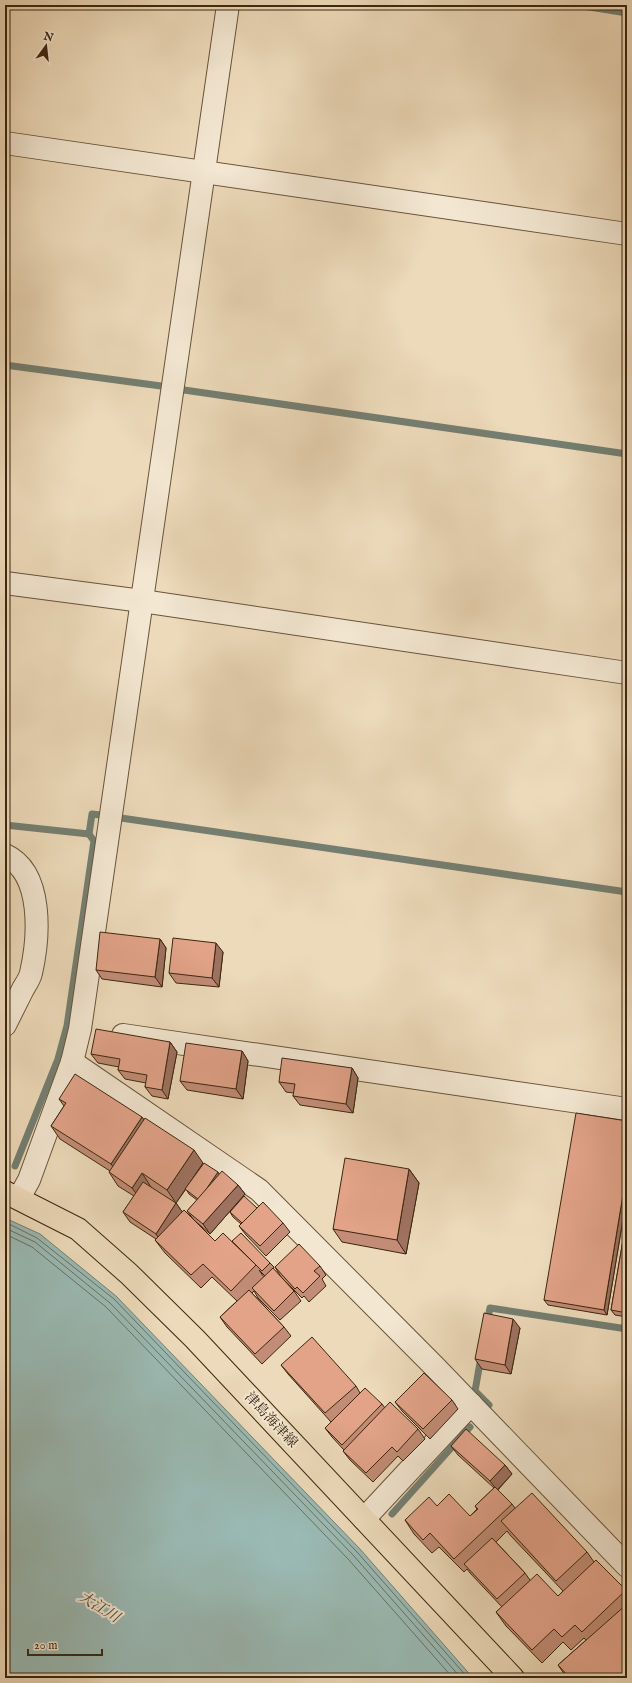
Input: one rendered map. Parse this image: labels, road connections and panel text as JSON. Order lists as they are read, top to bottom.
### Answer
{
  "streets": {
    "main road": ["津島海津線"]
  },
  "water": ["大江川"],
  "scale_bar": "20 m",
  "north": "top"
}
